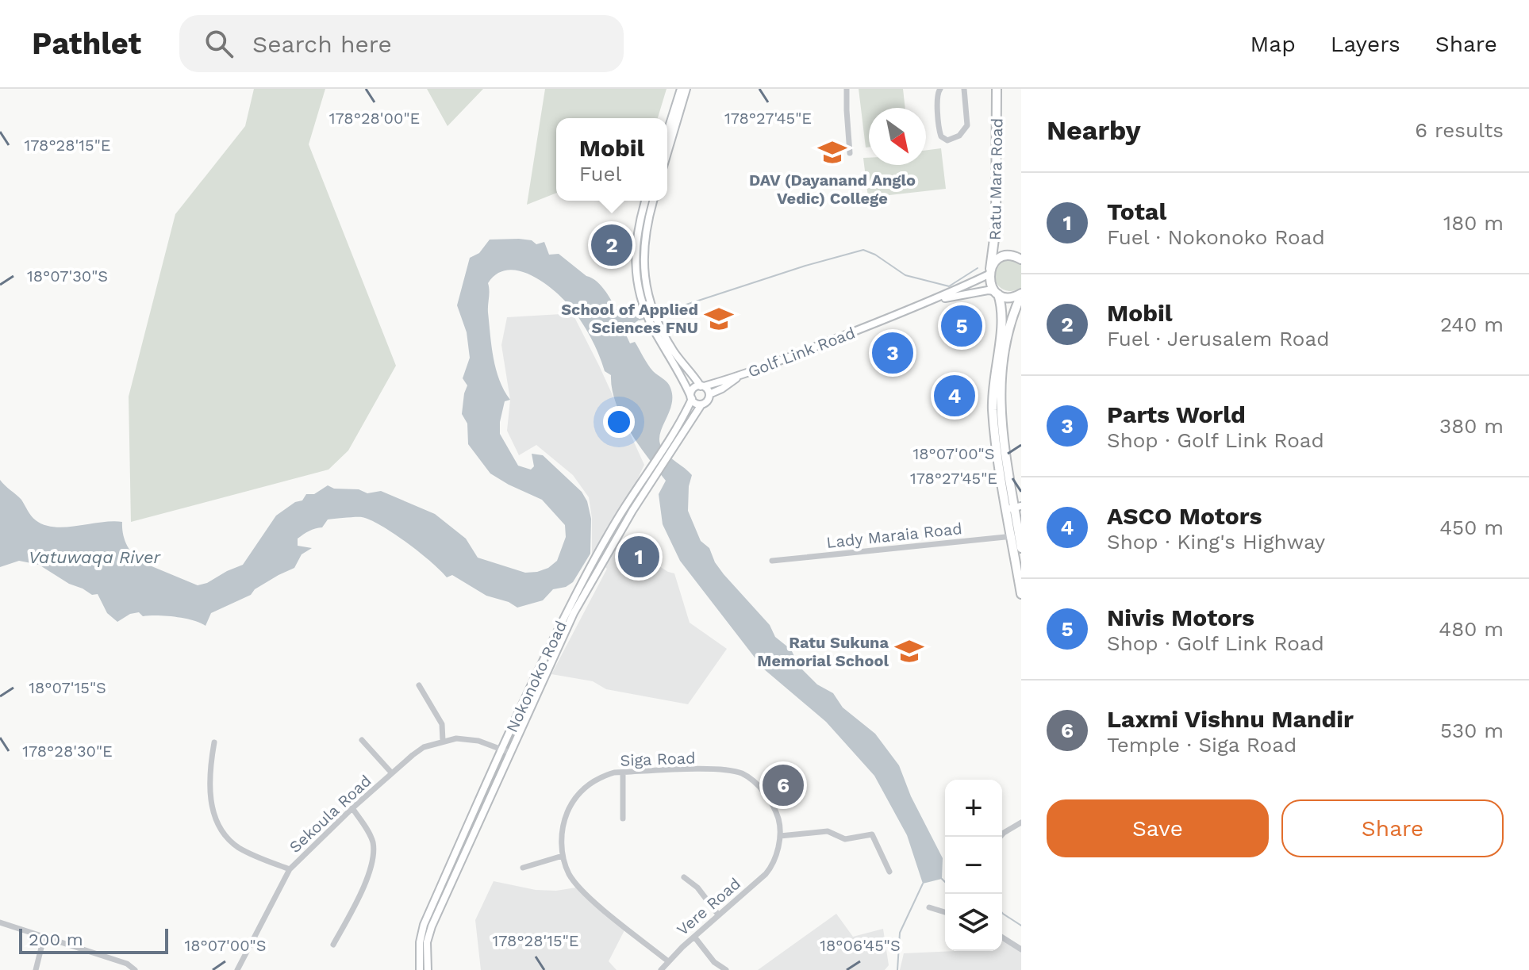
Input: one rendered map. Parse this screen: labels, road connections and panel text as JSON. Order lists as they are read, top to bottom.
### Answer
{
  "streets": {
    "highway": ["Ratu Mara Road"],
    "main road": ["Golf Link Road", "Nokonoko Road"],
    "street": [
      "Lady Maraia Road",
      "Siga Road",
      "Sekoula Road",
      "Vere Road"
    ]
  },
  "crossings": [
    ["Ratu Mara Road", "Golf Link Road"],
    ["Golf Link Road", "Nokonoko Road"],
    ["Nokonoko Road", "Sekoula Road"],
    ["Siga Road", "Vere Road"]
  ],
  "water": ["Vatuwaqa River"],
  "places": {
    "school or university": ["DAV (Dayanand Anglo Vedic) College", "School of Applied Sciences FNU", "Ratu Sukuna Memorial School"]
  },
  "scale_bar": "200 m",
  "north": "bottom right",
  "page": {
    "header": "Pathlet",
    "search": "Search here",
    "nav": ["Map", "Layers", "Share"],
    "heading": ["Nearby", "6 results"],
    "popup": ["Mobil", "Fuel"],
    "list": [
      {
        "mark": "1",
        "name": "Total",
        "note": "Fuel · Nokonoko Road",
        "value": "180 m"
      },
      {
        "mark": "2",
        "name": "Mobil",
        "note": "Fuel · Jerusalem Road",
        "value": "240 m"
      },
      {
        "mark": "3",
        "name": "Parts World",
        "note": "Shop · Golf Link Road",
        "value": "380 m"
      },
      {
        "mark": "4",
        "name": "ASCO Motors",
        "note": "Shop · King's Highway",
        "value": "450 m"
      },
      {
        "mark": "5",
        "name": "Nivis Motors",
        "note": "Shop · Golf Link Road",
        "value": "480 m"
      },
      {
        "mark": "6",
        "name": "Laxmi Vishnu Mandir",
        "note": "Temple · Siga Road",
        "value": "530 m"
      }
    ],
    "pins": [
      "2",
      "5",
      "3",
      "4",
      "1",
      "6"
    ],
    "map_buttons": ["+", "−"],
    "buttons": ["Save", "Share"],
    "scale": "200 m"
  },
  "coordinates": [
    "178°28'00\"E",
    "178°27'45\"E",
    "178°28'15\"E",
    "18°07'30\"S",
    "18°07'00\"S",
    "18°07'15\"S",
    "178°28'30\"E",
    "18°06'45\"S"
  ]
}
